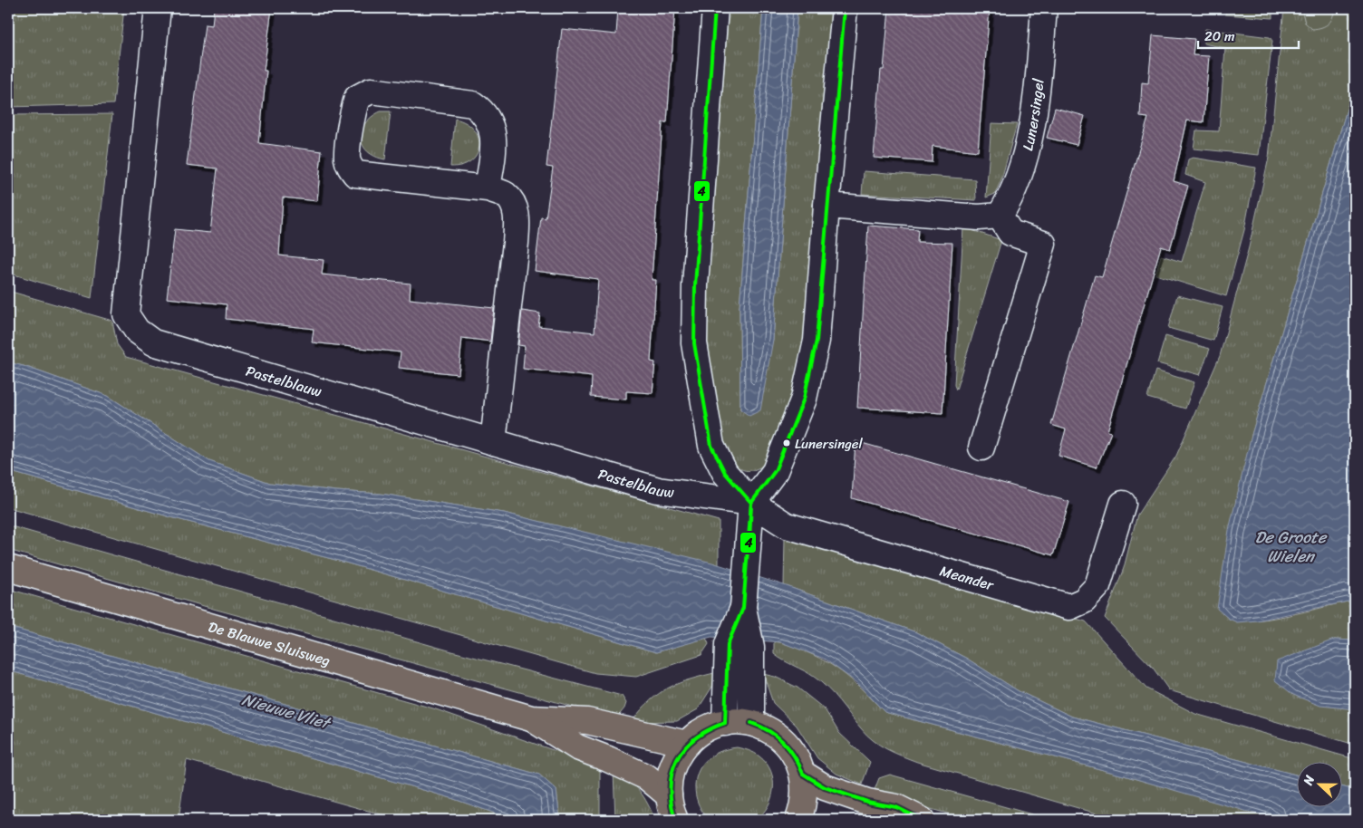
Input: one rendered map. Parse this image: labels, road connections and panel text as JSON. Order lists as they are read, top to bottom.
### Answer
{
  "streets": {
    "main road": ["De Blauwe Sluisweg"],
    "street": ["Lunersingel", "Pastelblauw", "Meander"]
  },
  "crossings": [
    ["Pastelblauw", "Meander"]
  ],
  "water": ["De Groote Wielen", "Nieuwe Vliet"],
  "places": ["Lunersingel"],
  "lines": ["transit line 4"],
  "scale_bar": "20 m",
  "north": "left"
}
